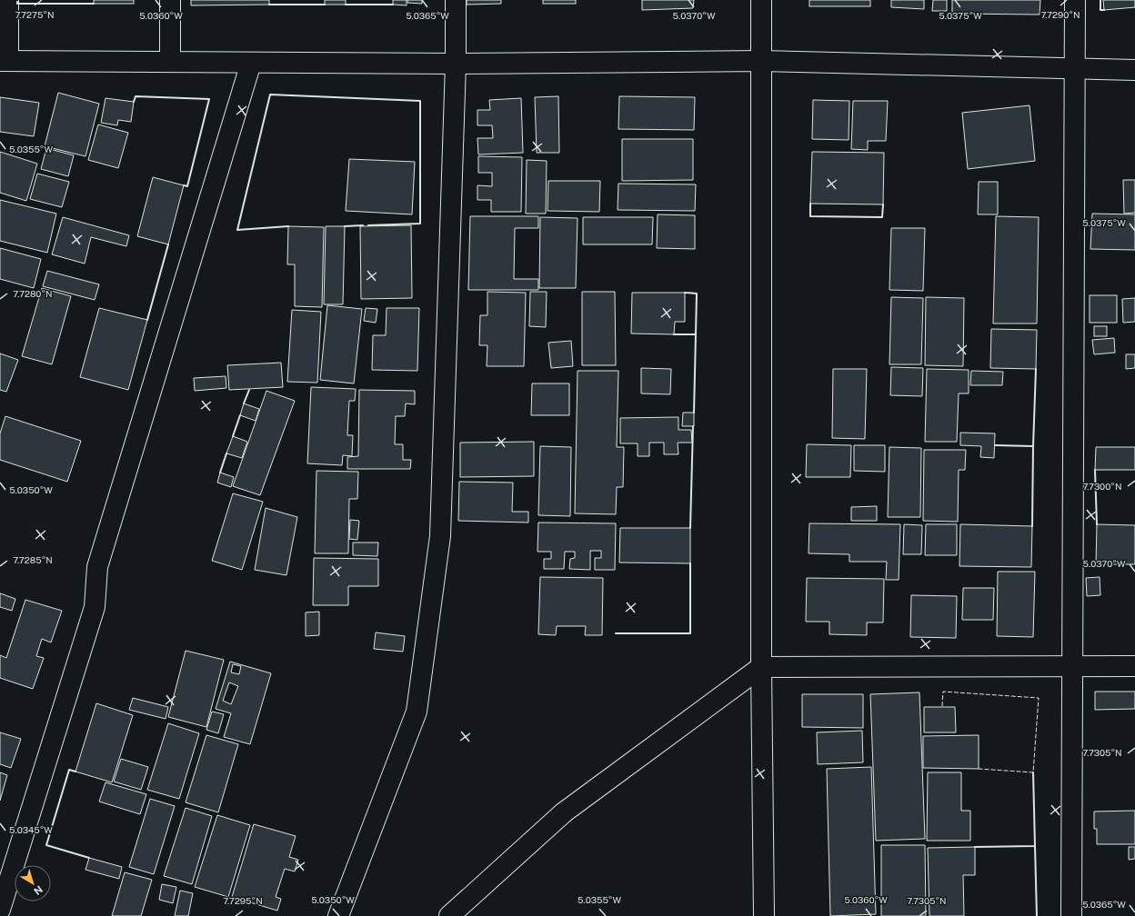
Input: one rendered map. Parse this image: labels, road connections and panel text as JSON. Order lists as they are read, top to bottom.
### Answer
{
  "north": "bottom right",
  "coordinates": [
    "7.7275°N",
    "7.7290°N",
    "5.0360°W",
    "5.0365°W",
    "5.0370°W",
    "5.0375°W",
    "5.0355°W",
    "7.7280°N",
    "7.7300°N",
    "5.0350°W",
    "7.7285°N",
    "7.7305°N",
    "5.0345°W",
    "7.7295°N"
  ]
}
